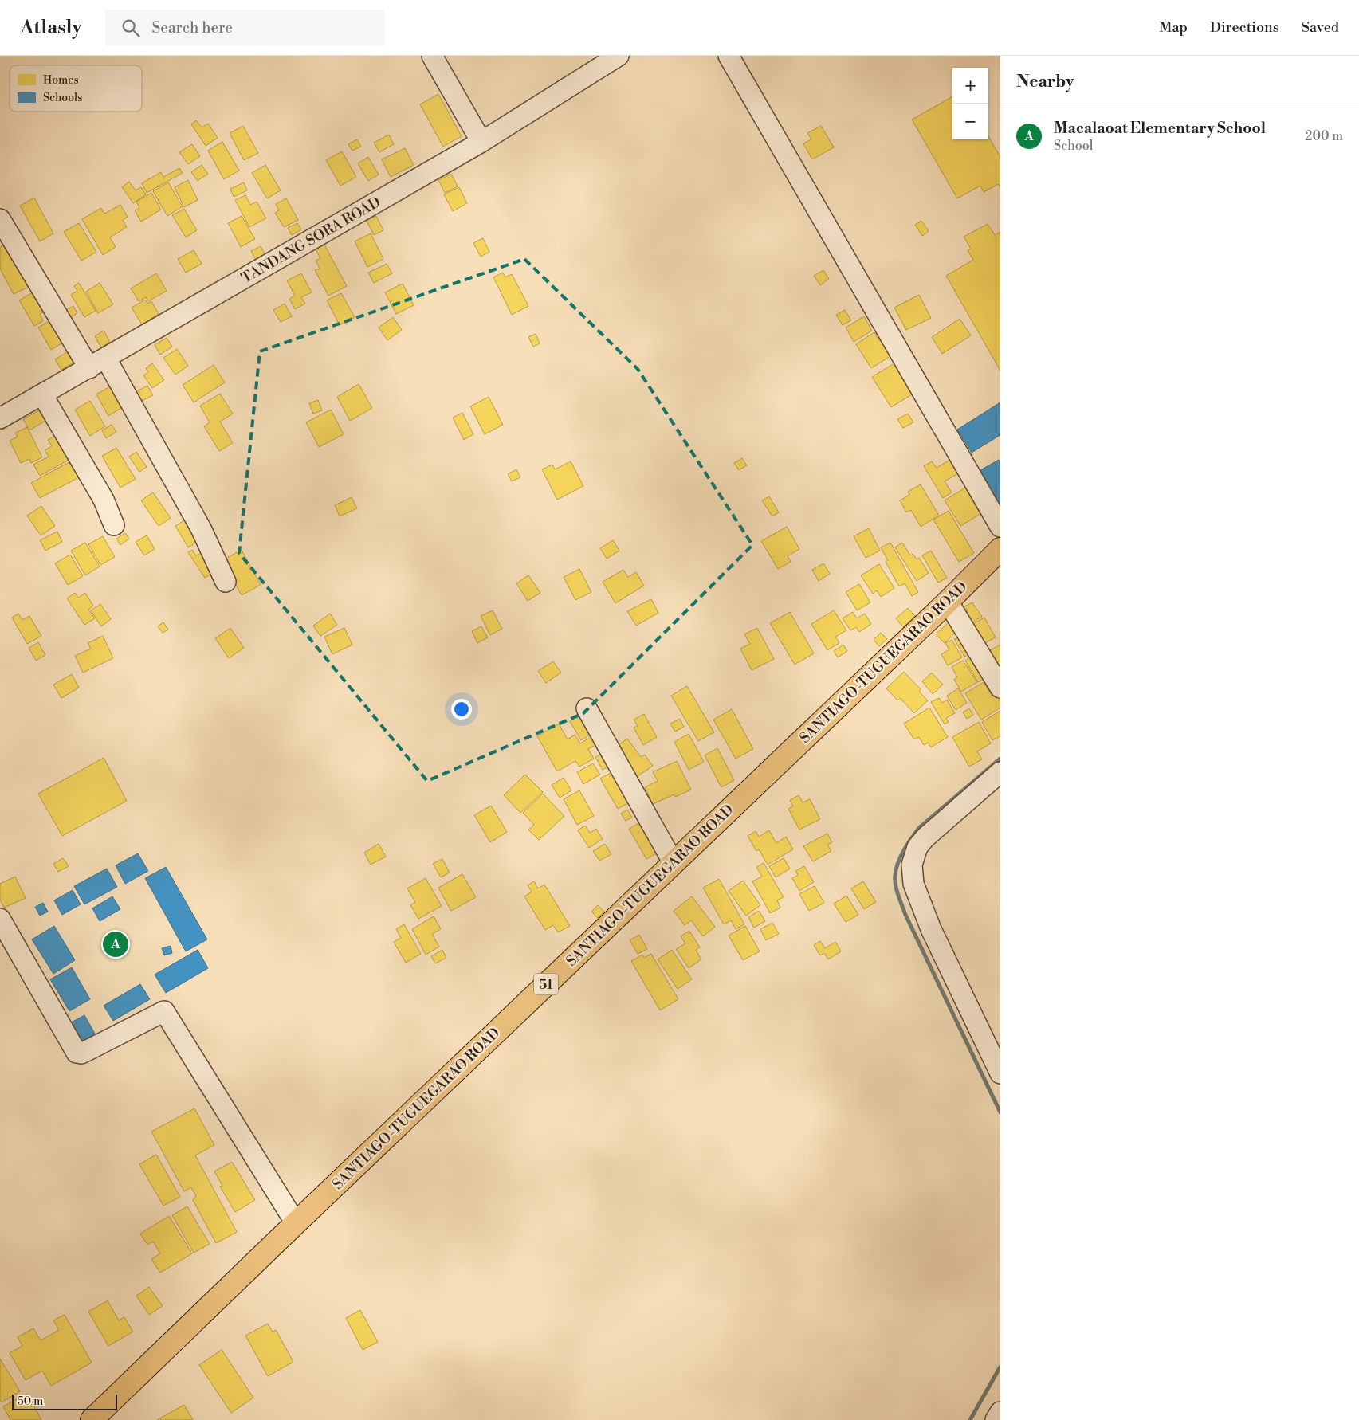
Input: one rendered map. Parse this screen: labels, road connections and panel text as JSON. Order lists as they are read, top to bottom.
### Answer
{
  "streets": {
    "highway": ["SANTIAGO-TUGUEGARAO ROAD", "51"],
    "street": ["TANDANG SORA ROAD"]
  },
  "legend": ["Homes", "Schools"],
  "scale_bar": "50 m",
  "page": {
    "header": "Atlasly",
    "search": "Search here",
    "nav": ["Map", "Directions", "Saved"],
    "heading": "Nearby",
    "map_buttons": ["+", "−"],
    "list": [
      {
        "mark": "A",
        "name": "Macalaoat Elementary School",
        "note": "School",
        "value": "200 m"
      }
    ],
    "pins": "A",
    "scale": "50 m"
  }
}
